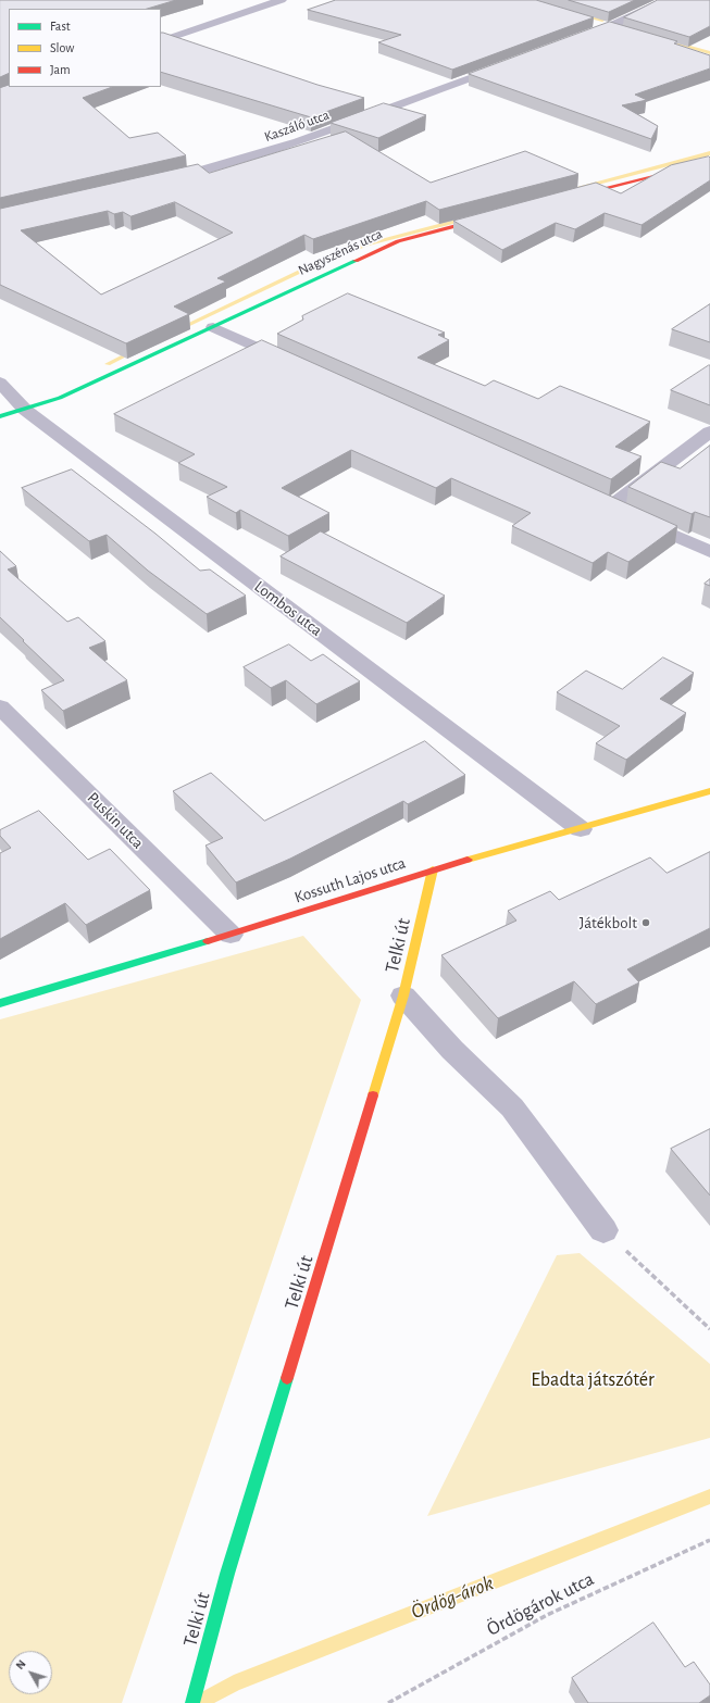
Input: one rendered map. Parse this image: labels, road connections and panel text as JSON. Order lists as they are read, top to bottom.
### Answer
{
  "streets": {
    "street": [
      "Kaszáló utca",
      "Nagyszénás utca",
      "Lombos utca",
      "Puskin utca",
      "Kossuth Lajos utca",
      "Telki út"
    ],
    "path": ["Ördögárok utca"]
  },
  "crossings": [
    ["Nagyszénás utca", "Lombos utca"],
    ["Lombos utca", "Kossuth Lajos utca"],
    ["Puskin utca", "Kossuth Lajos utca"],
    ["Kossuth Lajos utca", "Telki út"]
  ],
  "water": ["Ördög-árok"],
  "parks": ["Ebadta játszótér"],
  "places": ["Játékbolt"],
  "legend": ["Fast", "Slow", "Jam"],
  "north": "top left"
}
